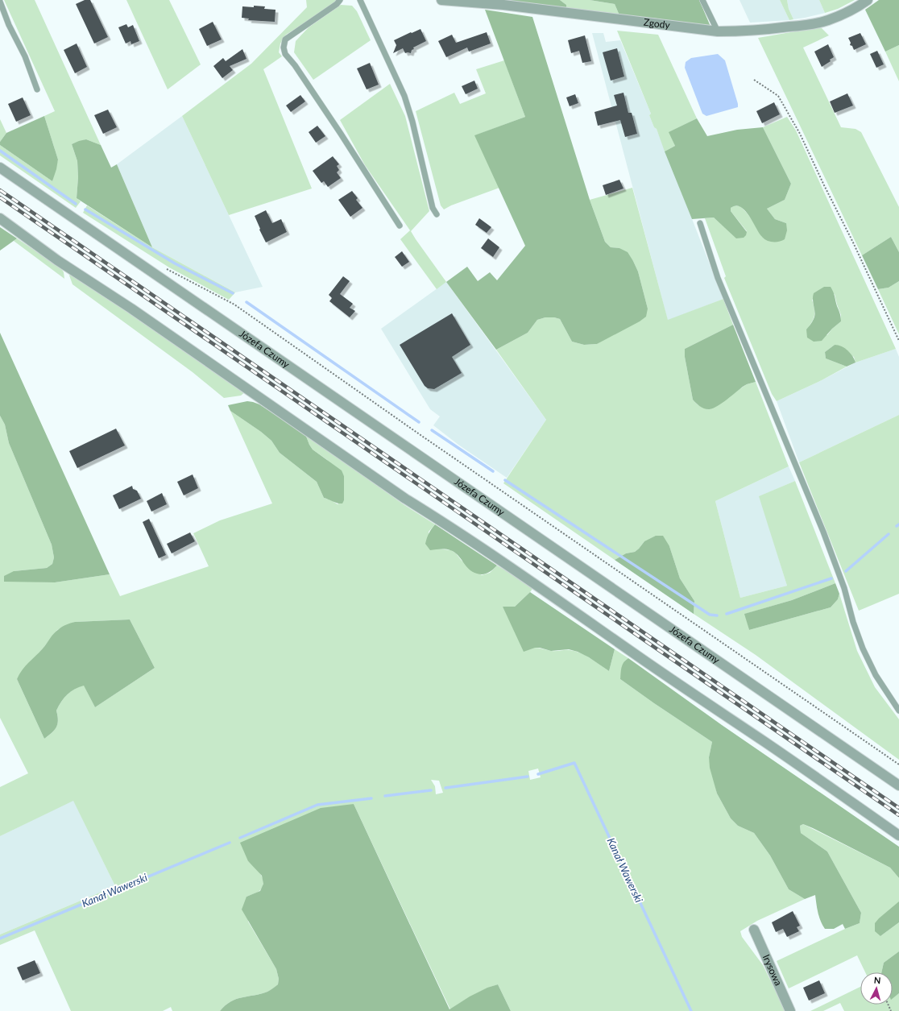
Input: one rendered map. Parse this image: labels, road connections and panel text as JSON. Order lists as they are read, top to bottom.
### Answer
{
  "streets": {
    "street": ["Zgody", "Józefa Czumy", "Irysowa"]
  },
  "water": ["Kanał Wawerski"],
  "north": "top"
}
